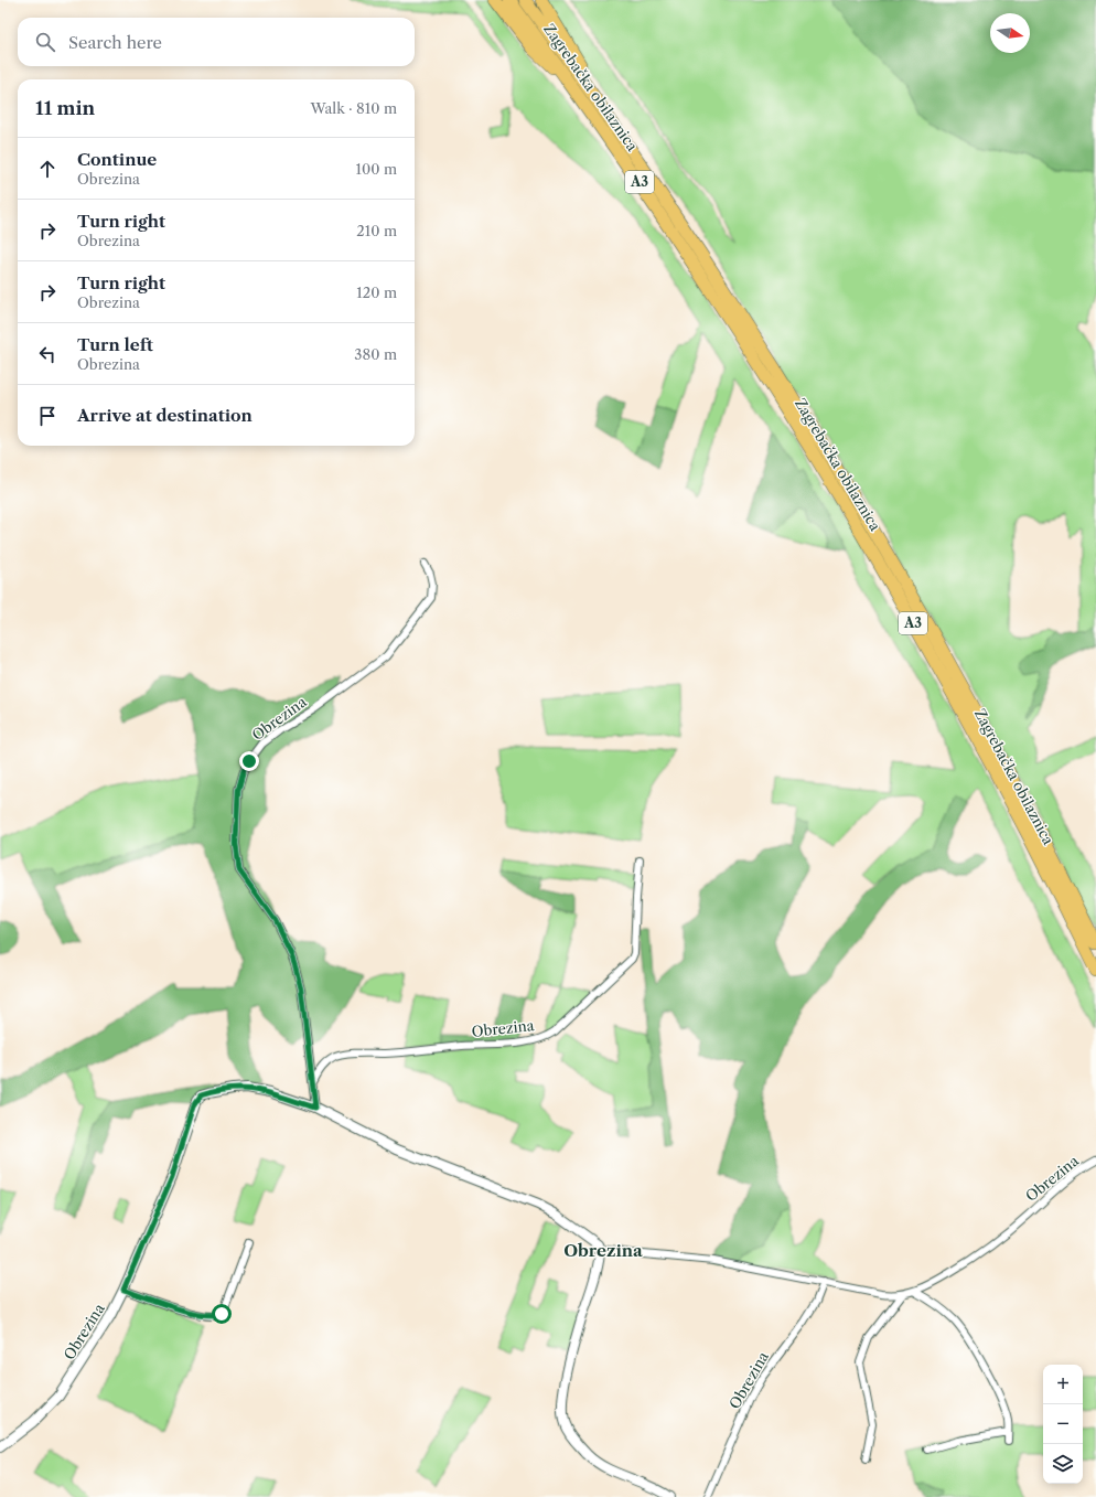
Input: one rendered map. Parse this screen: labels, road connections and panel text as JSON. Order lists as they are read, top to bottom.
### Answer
{
  "streets": {
    "highway": ["Zagrebačka obilaznica", "A3"],
    "street": ["Obrezina"]
  },
  "districts": ["Obrezina"],
  "north": "right",
  "page": {
    "search": "Search here",
    "heading": ["11 min", "Walk · 810 m"],
    "list": [
      ["Continue", "Obrezina", "100 m"],
      ["Turn right", "Obrezina", "210 m"],
      ["Turn right", "Obrezina", "120 m"],
      ["Turn left", "Obrezina", "380 m"],
      "Arrive at destination"
    ],
    "map_buttons": ["+", "−"]
  }
}
